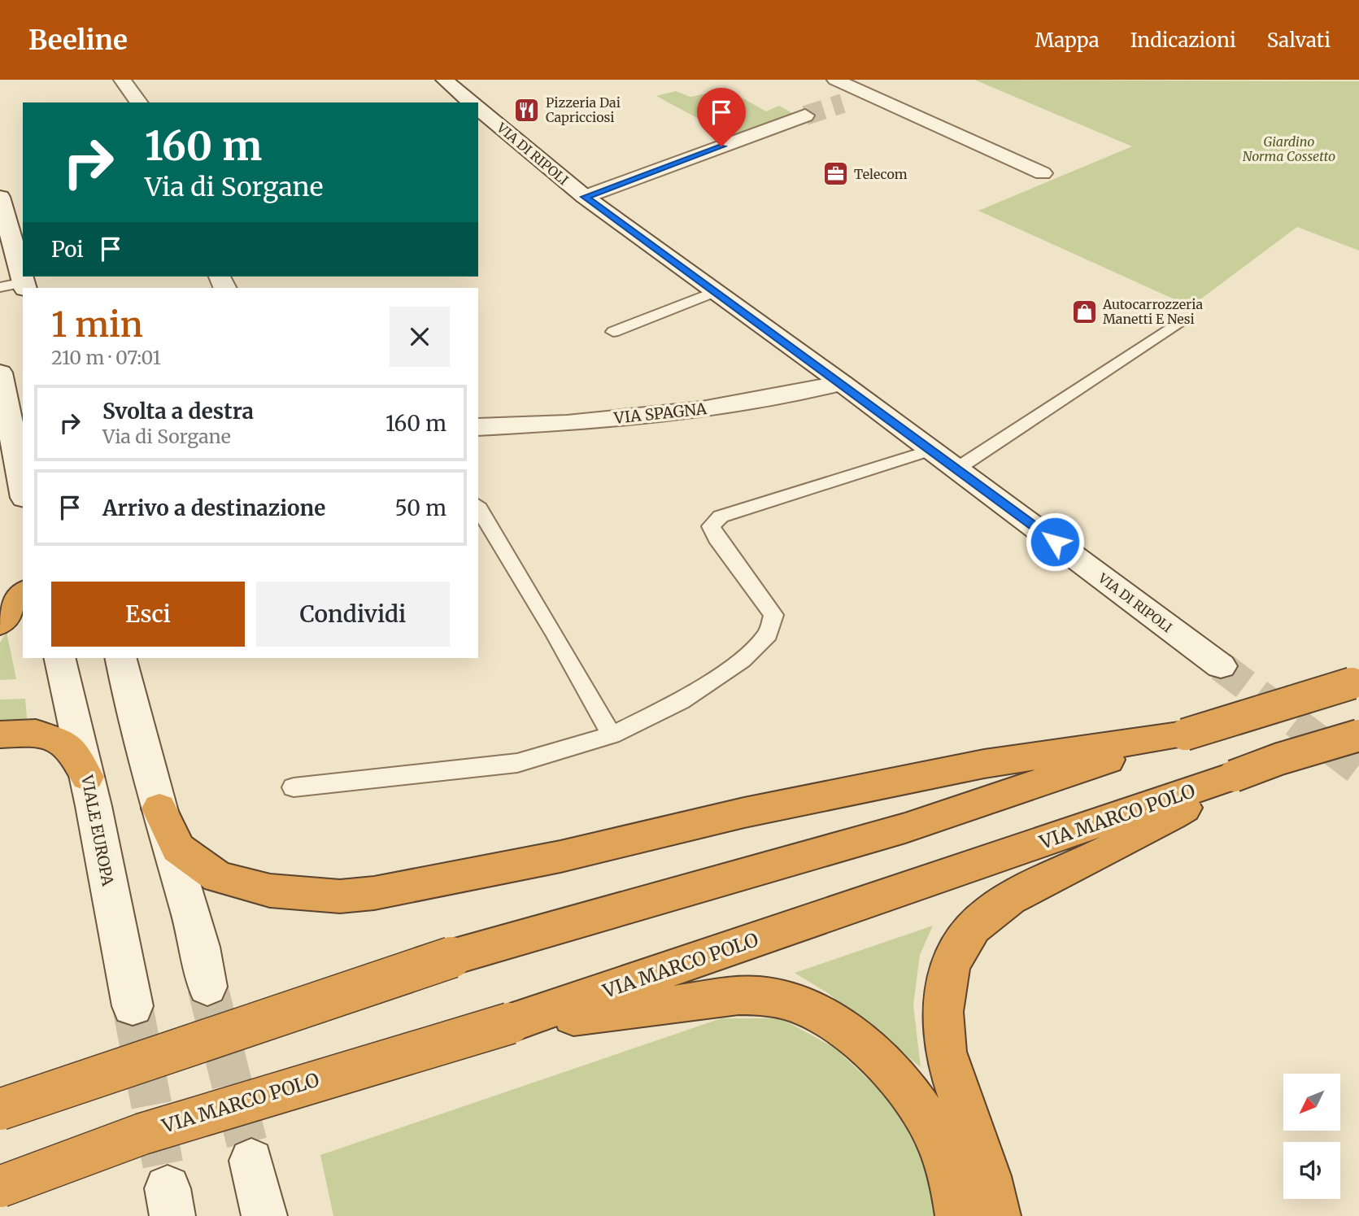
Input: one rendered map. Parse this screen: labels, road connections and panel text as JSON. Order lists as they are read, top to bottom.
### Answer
{
  "streets": {
    "highway": ["VIA MARCO POLO"],
    "street": ["VIA DI RIPOLI", "VIA SPAGNA", "VIALE EUROPA"]
  },
  "crossings": [
    ["VIA DI RIPOLI", "VIA SPAGNA"]
  ],
  "parks": ["Giardino Norma Cossetto"],
  "places": {
    "restaurant": ["Pizzeria Dai Capricciosi"],
    "office": ["Telecom"],
    "shop": ["Autocarrozzeria Manetti E Nesi"]
  },
  "north": "bottom left",
  "page": {
    "header": "Beeline",
    "nav": ["Mappa", "Indicazioni", "Salvati"],
    "turn": ["160 m", "Via di Sorgane"],
    "then": "Poi",
    "heading": ["1 min", "210 m · 07:01"],
    "list": [
      {
        "name": "Svolta a destra",
        "note": "Via di Sorgane",
        "value": "160 m"
      },
      {
        "name": "Arrivo a destinazione",
        "value": "50 m"
      }
    ],
    "buttons": ["Esci", "Condividi"]
  }
}
